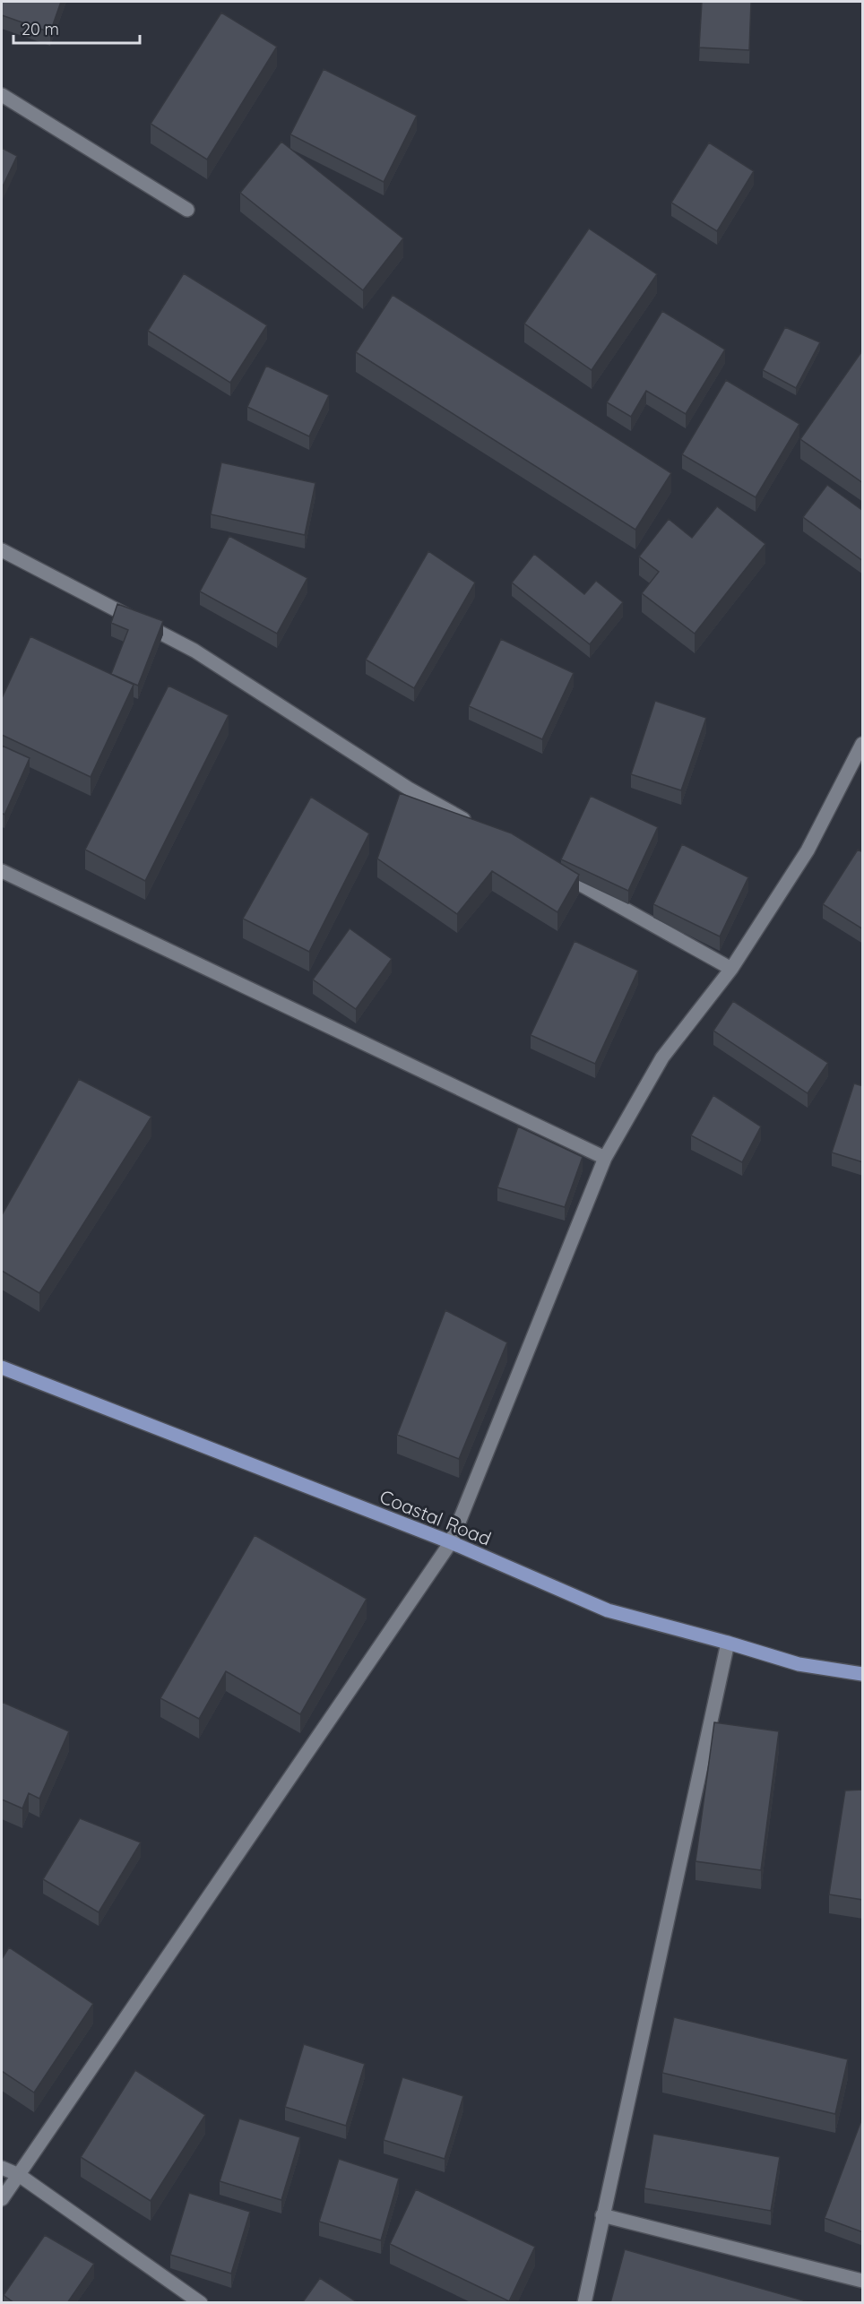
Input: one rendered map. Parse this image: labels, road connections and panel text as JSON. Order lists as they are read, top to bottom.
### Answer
{
  "streets": {
    "main road": ["Coastal Road"]
  },
  "scale_bar": "20 m"
}
